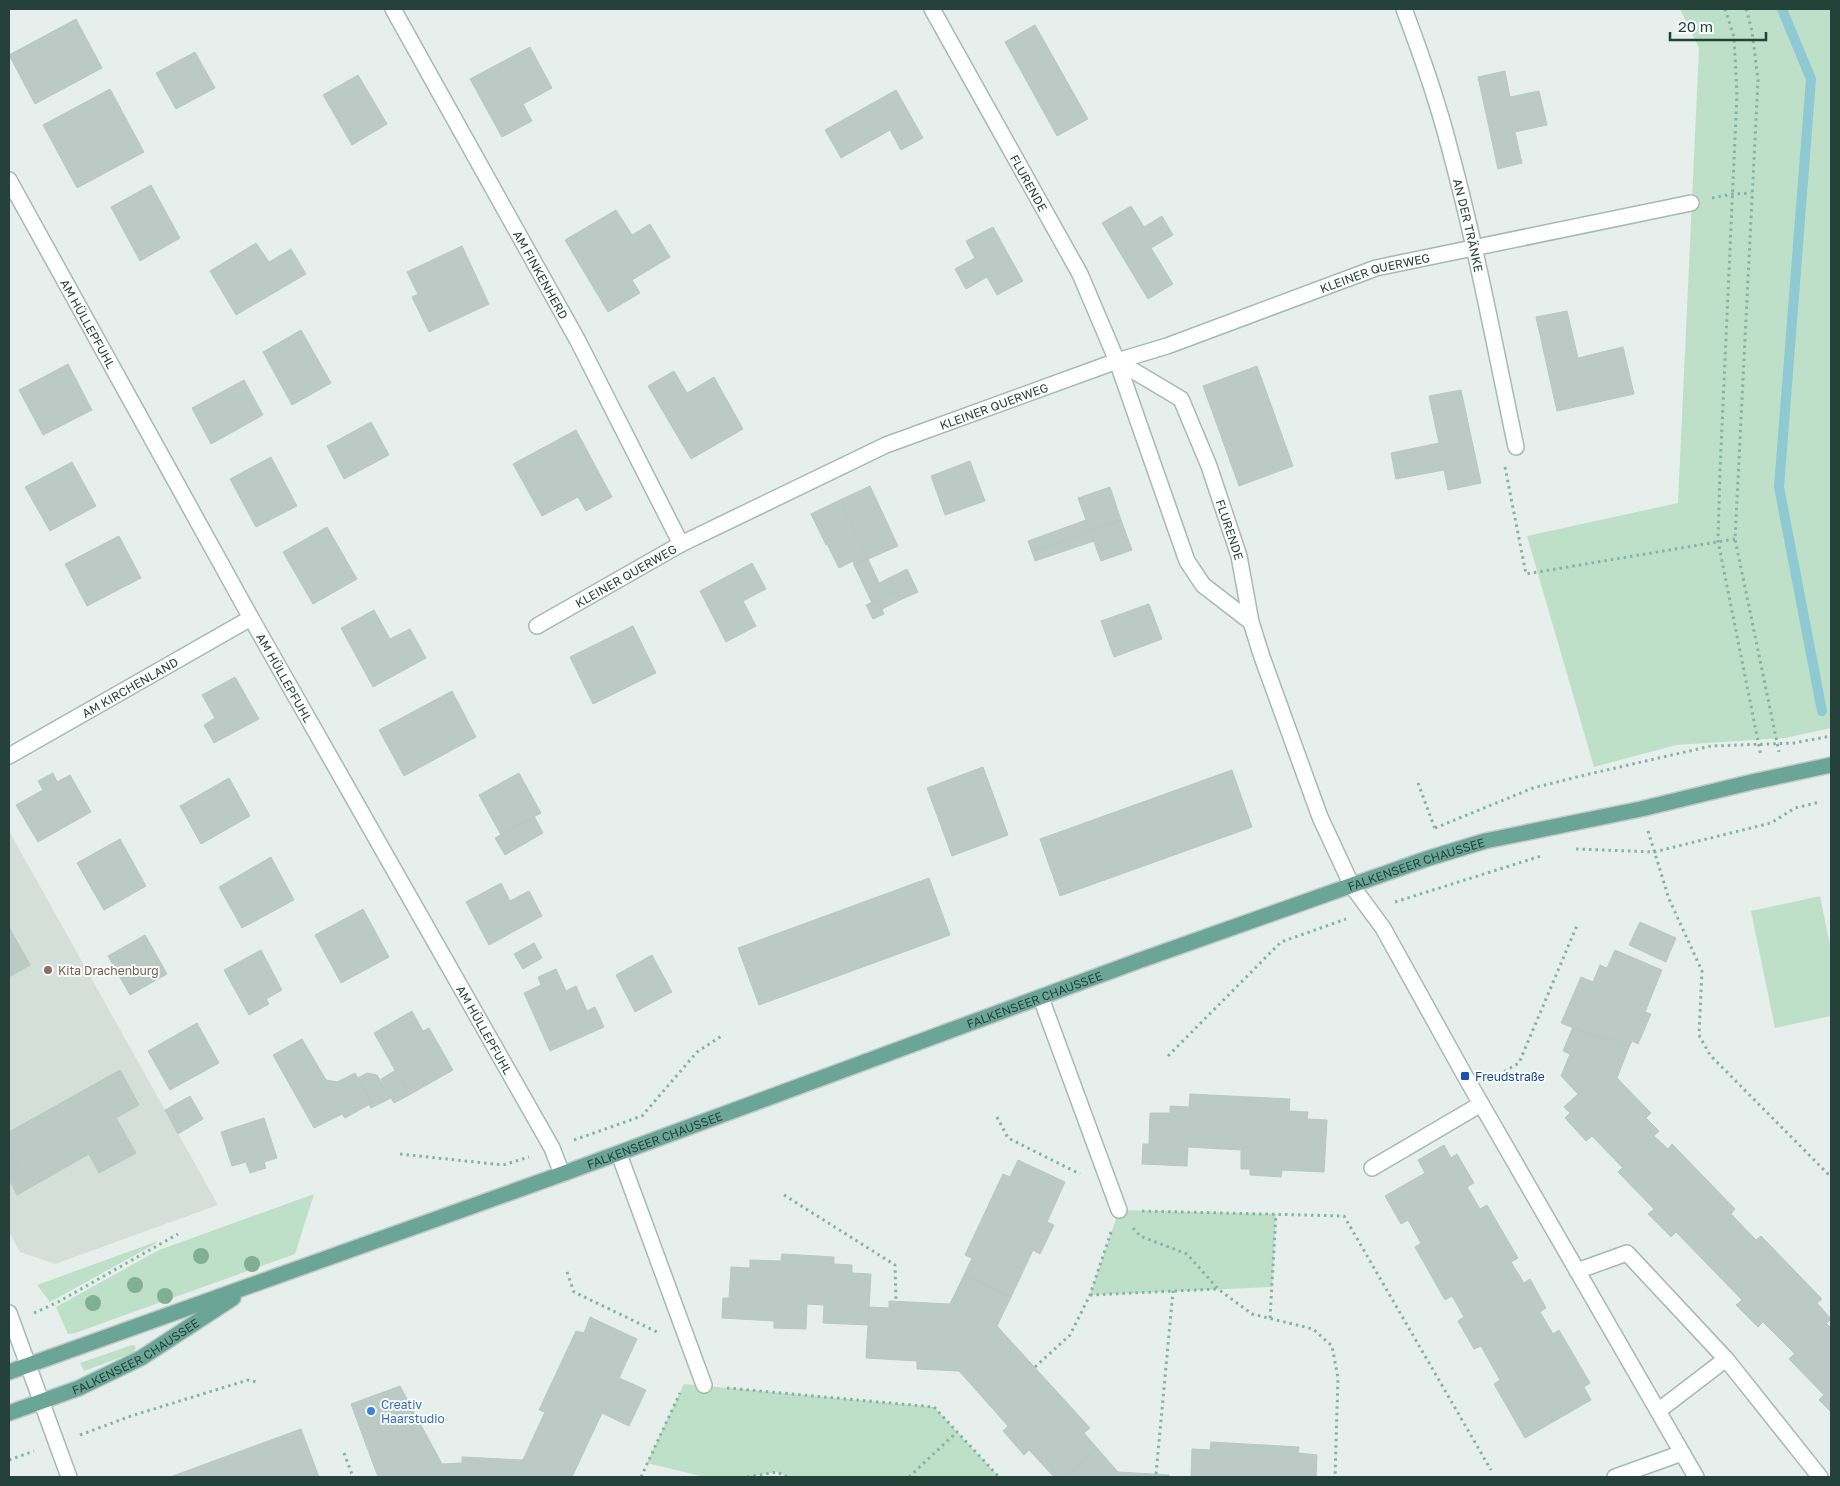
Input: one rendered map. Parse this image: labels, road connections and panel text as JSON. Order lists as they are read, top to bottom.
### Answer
{
  "streets": {
    "main road": ["FALKENSEER CHAUSSEE"],
    "street": [
      "FLURENDE",
      "AN DER TRÄNKE",
      "KLEINER QUERWEG",
      "AM FINKENHERD",
      "AM HÜLLEPFUHL",
      "AM KIRCHENLAND"
    ]
  },
  "crossings": [
    ["FLURENDE", "KLEINER QUERWEG"],
    ["FLURENDE", "FALKENSEER CHAUSSEE"],
    ["AN DER TRÄNKE", "KLEINER QUERWEG"],
    ["KLEINER QUERWEG", "AM FINKENHERD"],
    ["AM HÜLLEPFUHL", "AM KIRCHENLAND"],
    ["AM HÜLLEPFUHL", "FALKENSEER CHAUSSEE"]
  ],
  "places": {
    "other": ["Kita Drachenburg", "Creativ Haarstudio"],
    "transit": ["Freudstraße"]
  },
  "scale_bar": "20 m"
}
